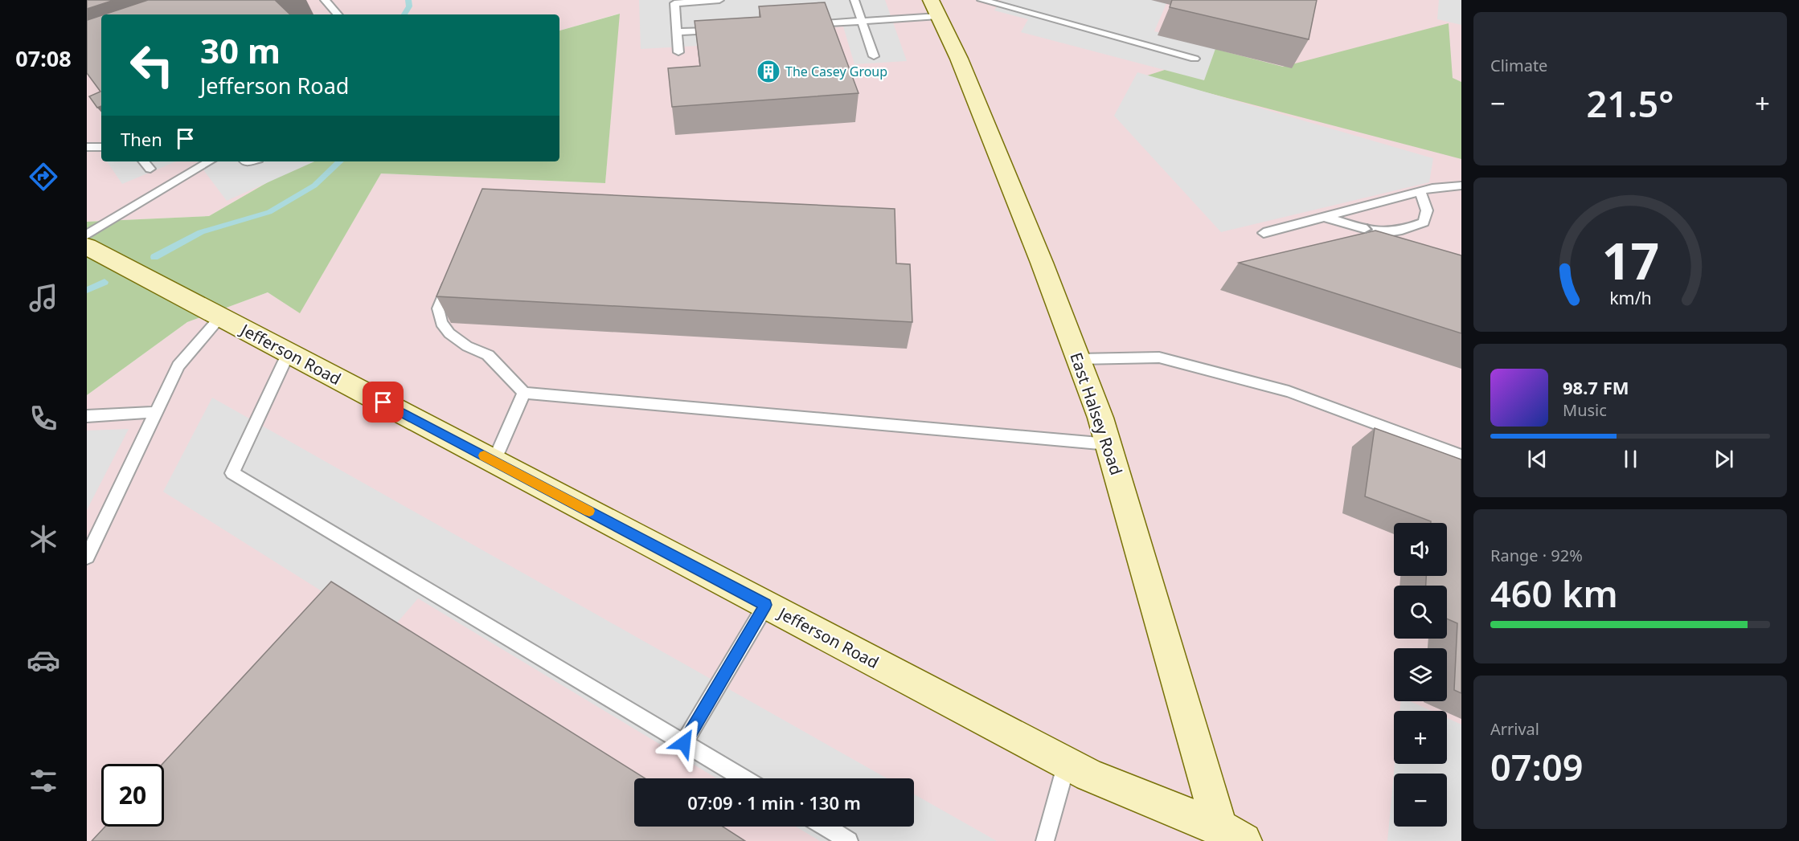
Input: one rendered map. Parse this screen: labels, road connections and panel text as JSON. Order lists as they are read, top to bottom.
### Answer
{
  "streets": {
    "street": ["Jefferson Road", "East Halsey Road"]
  },
  "crossings": [
    ["Jefferson Road", "East Halsey Road"]
  ],
  "places": {
    "building": ["The Casey Group"]
  },
  "page": {
    "tabs": "07:08",
    "tile": [
      "Climate",
      ["Range · 92%", "460 km"],
      ["Arrival", "07:09"]
    ],
    "turn": ["30 m", "Jefferson Road"],
    "heat": ["−", "21.5°", "+"],
    "then": "Then",
    "song": ["98.7 FM", "Music"],
    "map_buttons": ["+", "−"],
    "limit": "20",
    "trip": "07:09 · 1 min · 130 m",
    "gauge": ["17", "km/h"]
  }
}
